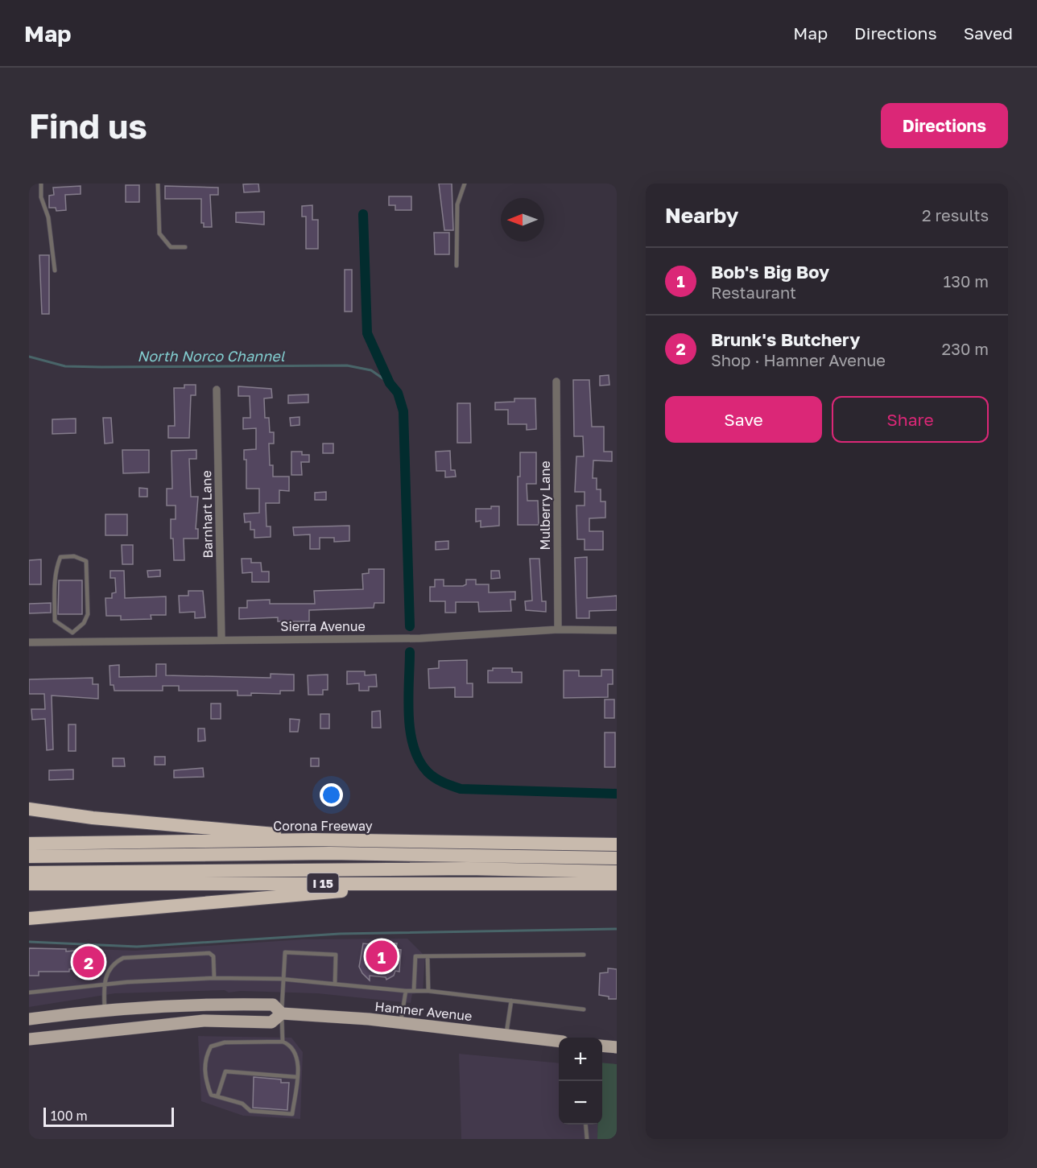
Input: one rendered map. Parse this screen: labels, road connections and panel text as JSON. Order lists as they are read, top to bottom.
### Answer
{
  "streets": {
    "highway": ["Corona Freeway", "I 15"],
    "main road": ["Hamner Avenue"],
    "street": ["Mulberry Lane", "Barnhart Lane", "Sierra Avenue"]
  },
  "crossings": [
    ["Mulberry Lane", "Sierra Avenue"],
    ["Barnhart Lane", "Sierra Avenue"]
  ],
  "water": ["North Norco Channel"],
  "scale_bar": "100 m",
  "north": "left",
  "page": {
    "header": "Map",
    "nav": ["Map", "Directions", "Saved"],
    "buttons": [
      "Directions",
      ["Save", "Share"]
    ],
    "title": "Find us",
    "heading": ["Nearby", "2 results"],
    "list": [
      {
        "mark": "1",
        "name": "Bob's Big Boy",
        "note": "Restaurant",
        "value": "130 m"
      },
      {
        "mark": "2",
        "name": "Brunk's Butchery",
        "note": "Shop · Hamner Avenue",
        "value": "230 m"
      }
    ],
    "pins": ["1", "2"],
    "map_buttons": ["+", "−"],
    "scale": "100 m"
  }
}
